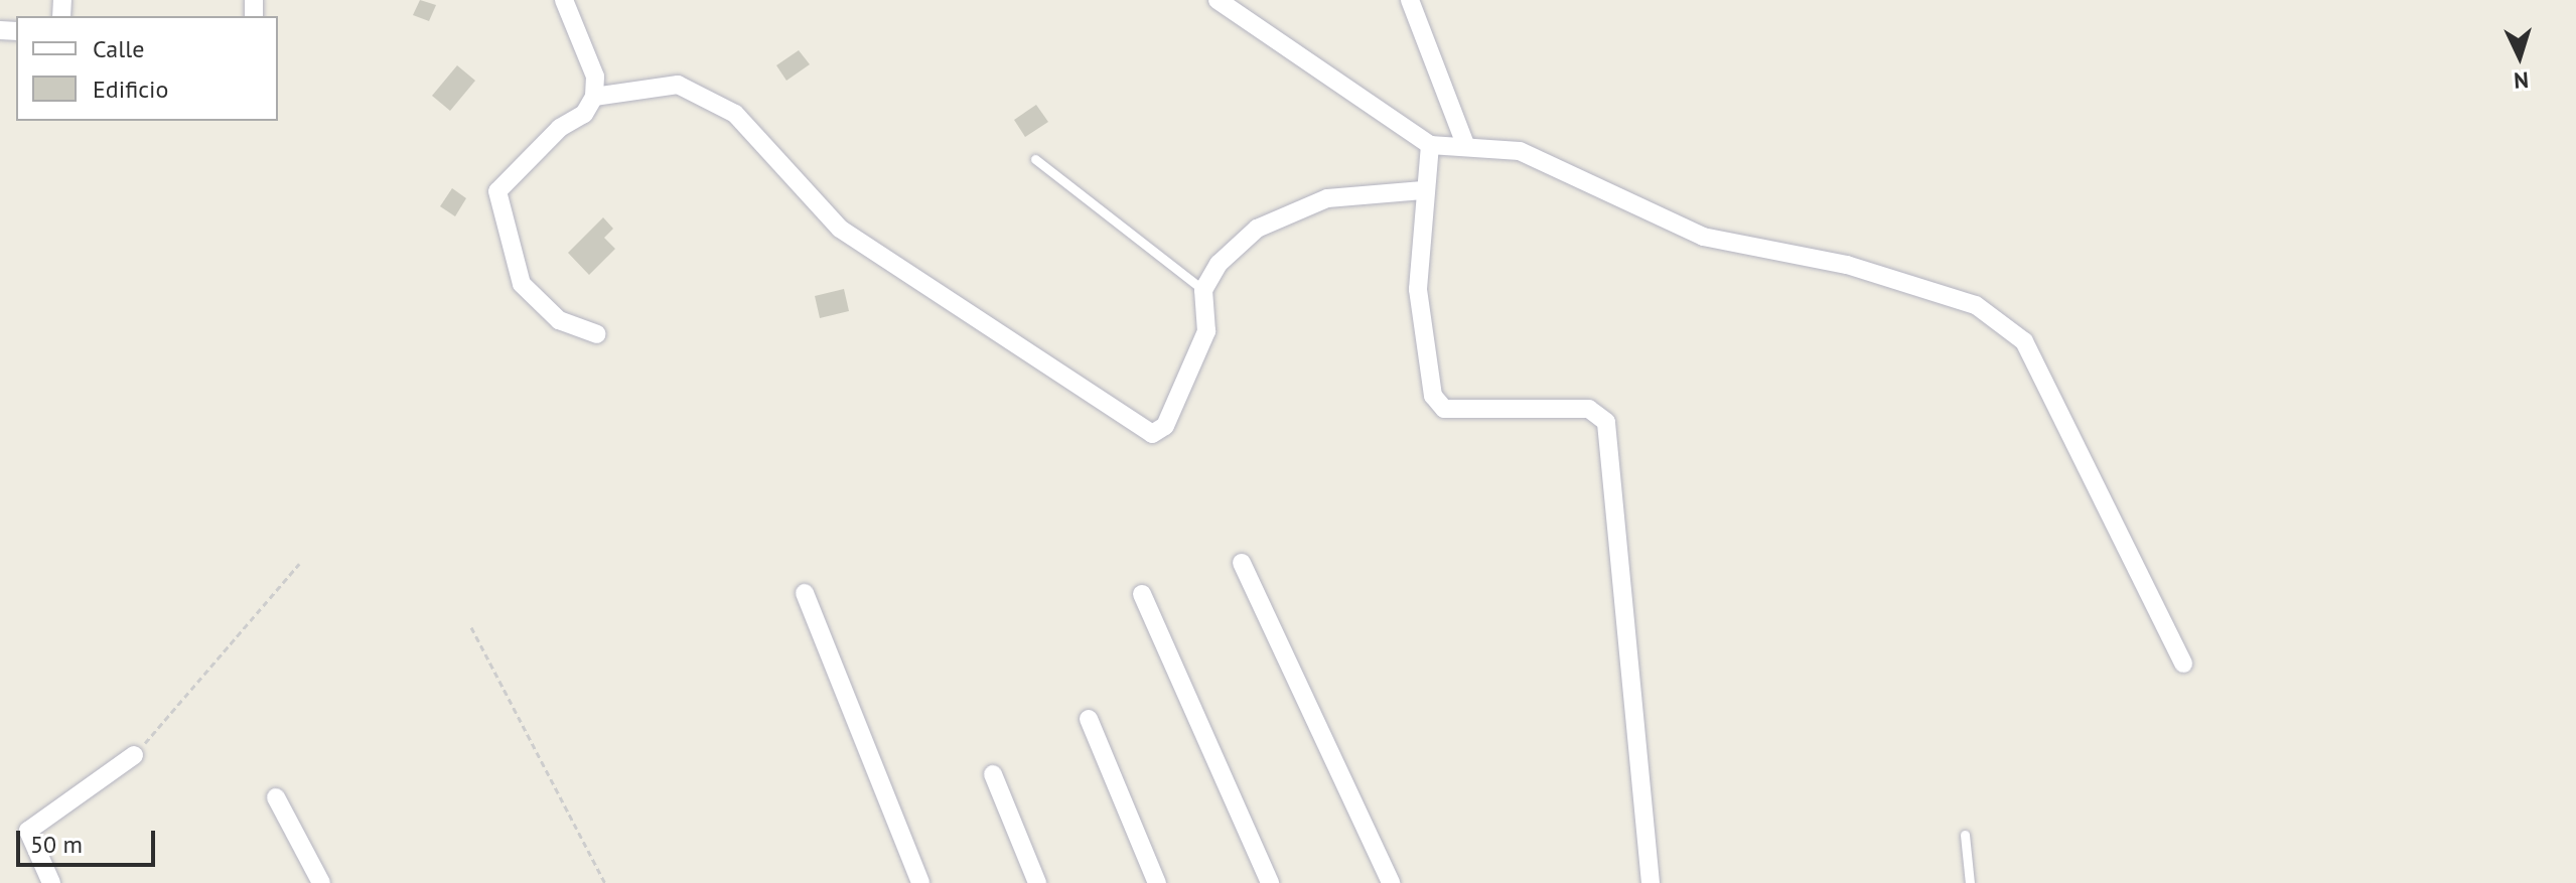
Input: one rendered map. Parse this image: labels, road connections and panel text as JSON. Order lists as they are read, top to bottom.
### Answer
{
  "legend": ["Calle", "Edificio"],
  "scale_bar": "50 m",
  "north": "bottom"
}
